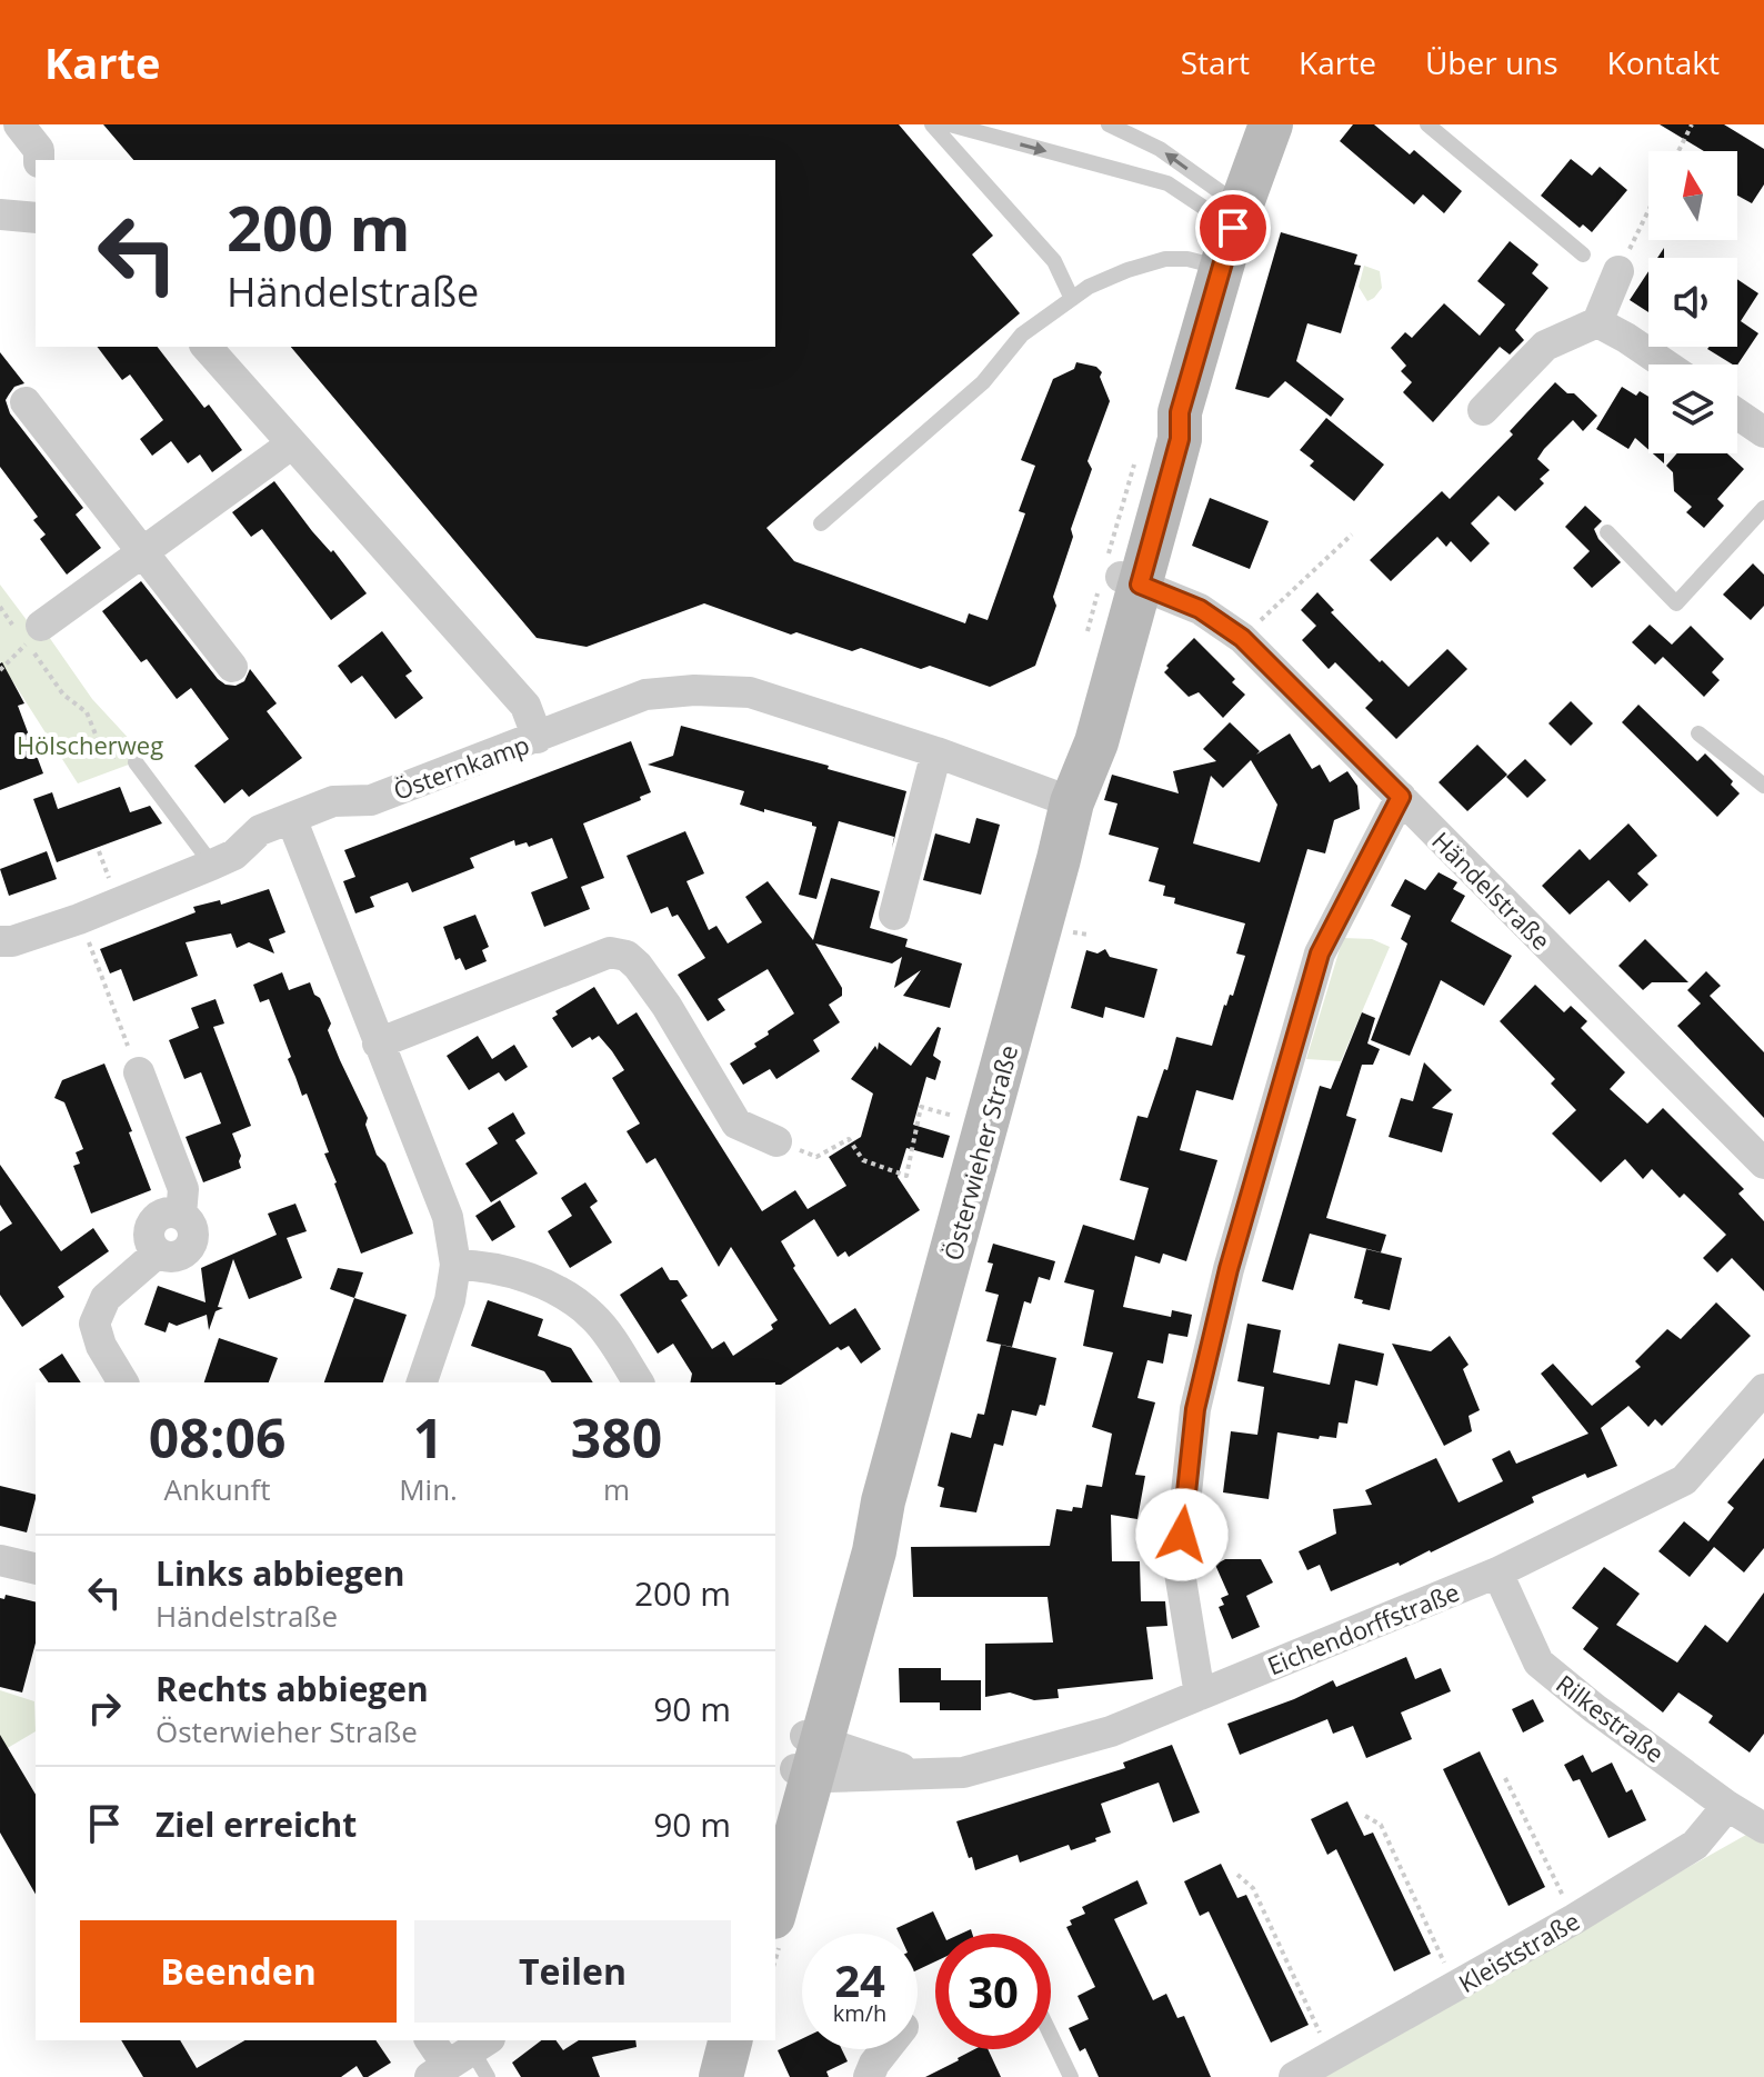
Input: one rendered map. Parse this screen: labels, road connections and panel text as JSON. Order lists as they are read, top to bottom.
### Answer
{
  "streets": {
    "street": [
      "Östernkamp",
      "Händelstraße",
      "Österwieher Straße",
      "Eichendorffstraße",
      "Rilkestraße",
      "Kleiststraße"
    ]
  },
  "crossings": [
    ["Östernkamp", "Österwieher Straße"],
    ["Händelstraße", "Österwieher Straße"],
    ["Österwieher Straße", "Eichendorffstraße"],
    ["Eichendorffstraße", "Rilkestraße"],
    ["Rilkestraße", "Kleiststraße"]
  ],
  "parks": ["Hölscherweg"],
  "north": "top",
  "page": {
    "header": "Karte",
    "nav": [
      "Start",
      "Karte",
      "Über uns",
      "Kontakt"
    ],
    "turn": ["200 m", "Händelstraße"],
    "eta": [
      "08:06",
      "Ankunft",
      "1",
      "Min.",
      "380",
      "m"
    ],
    "list": [
      {
        "name": "Links abbiegen",
        "note": "Händelstraße",
        "value": "200 m"
      },
      {
        "name": "Rechts abbiegen",
        "note": "Österwieher Straße",
        "value": "90 m"
      },
      {
        "name": "Ziel erreicht",
        "value": "90 m"
      }
    ],
    "buttons": ["Beenden", "Teilen"],
    "speed": "24 km/h",
    "limit": "30"
  }
}
